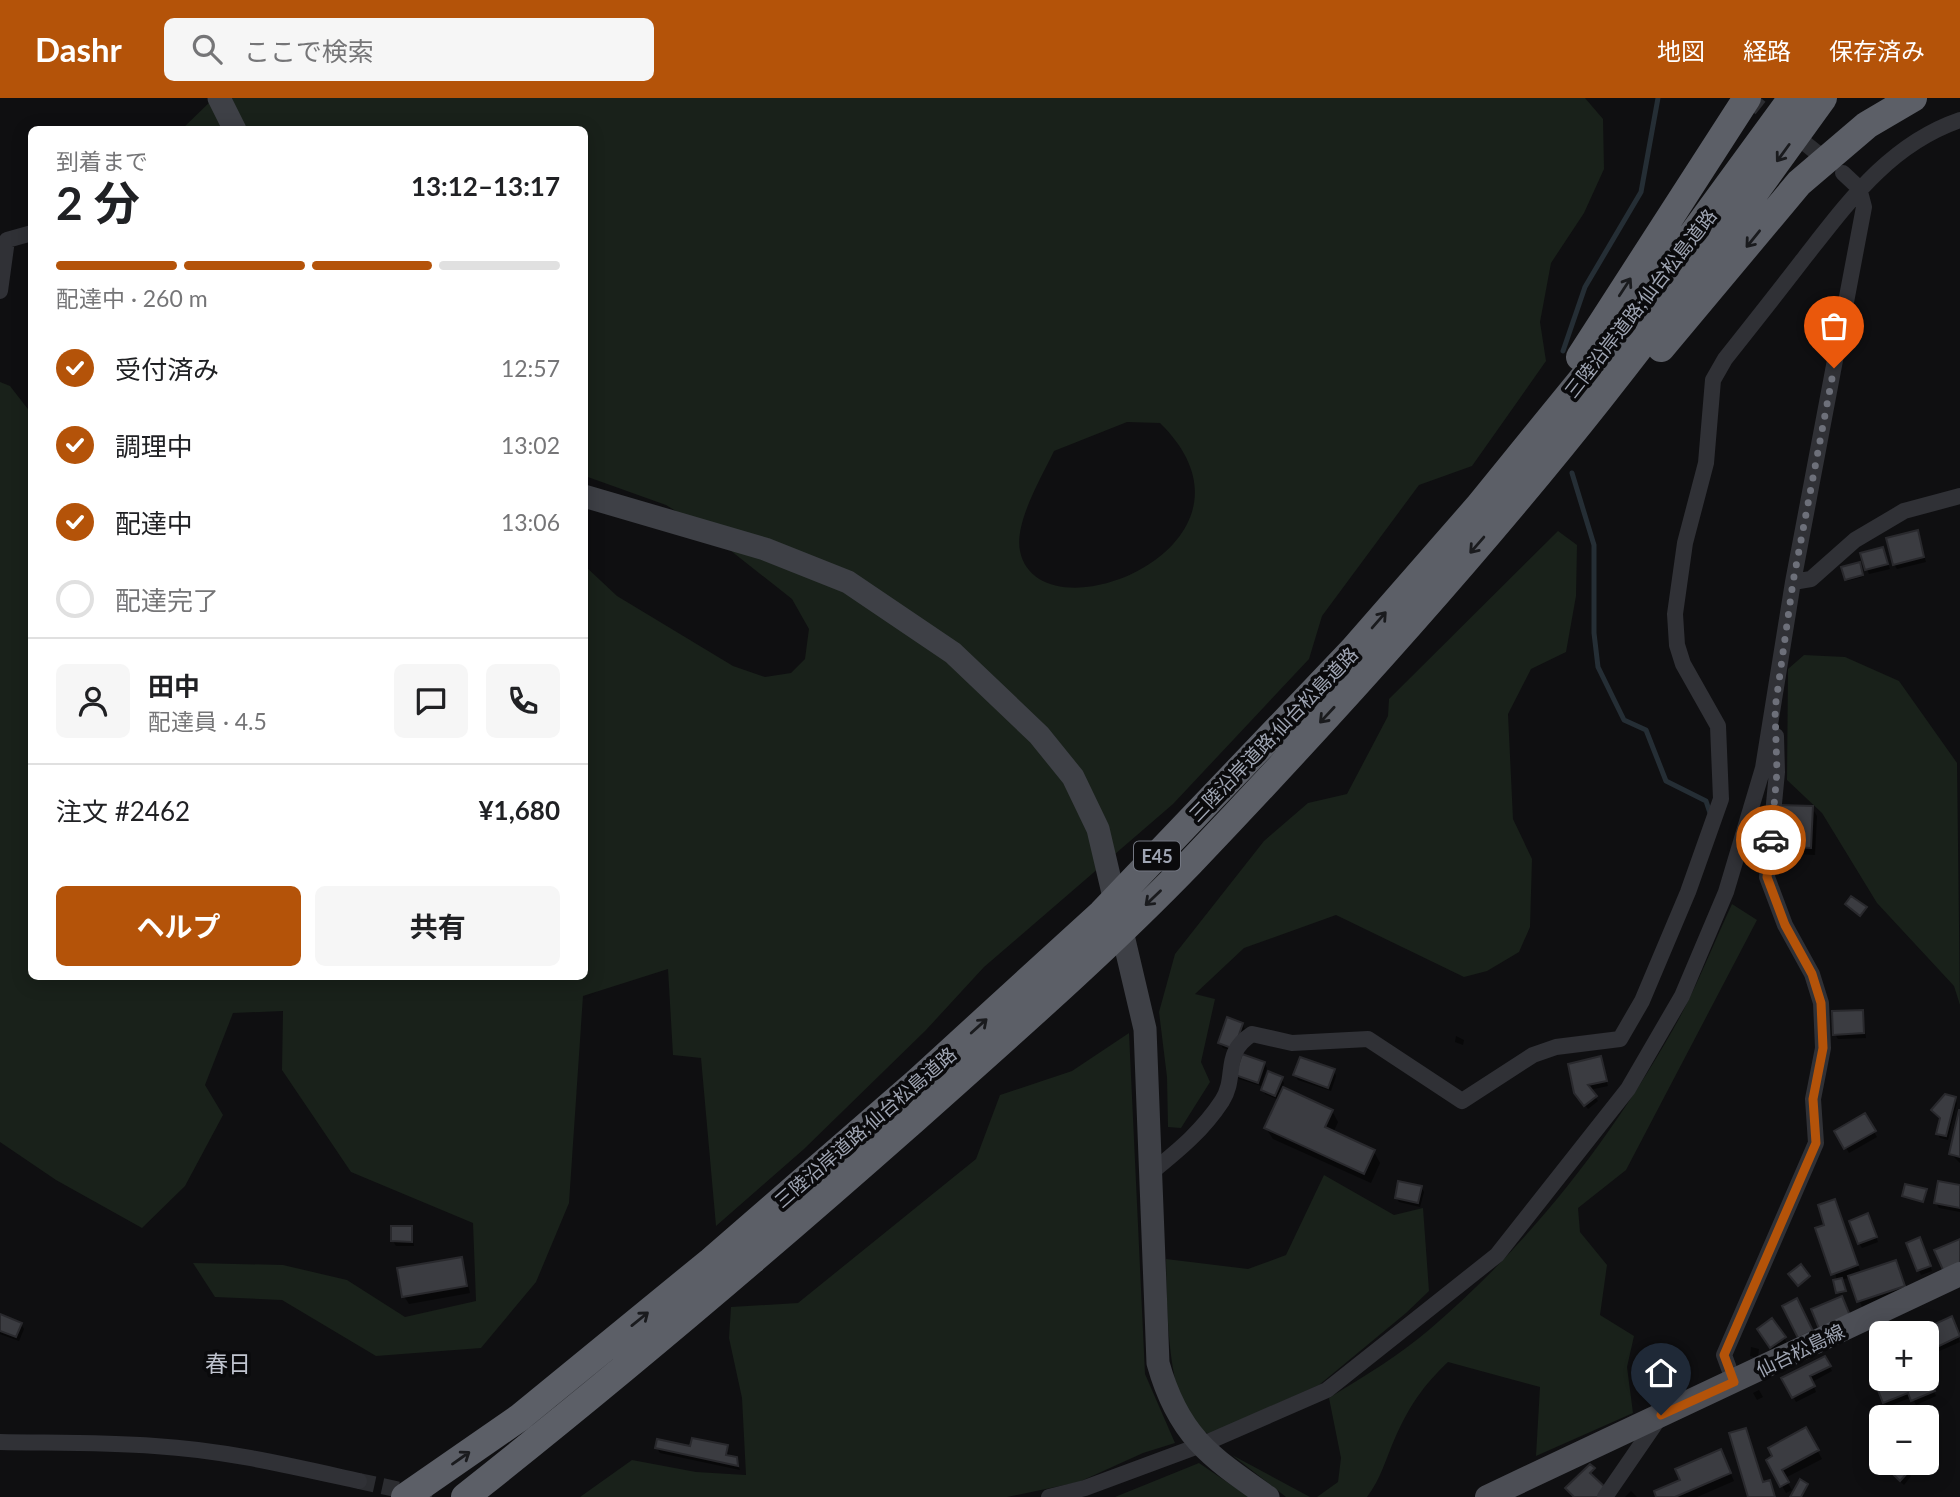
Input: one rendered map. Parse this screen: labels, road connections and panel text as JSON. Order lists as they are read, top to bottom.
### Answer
{
  "streets": {
    "highway": ["三陸沿岸道路;仙台松島道路", "E45"],
    "main road": ["仙台松島線"]
  },
  "districts": ["春日"],
  "page": {
    "header": "Dashr",
    "search": "ここで検索",
    "nav": ["地図", "経路", "保存済み"],
    "heading": ["2 分", "到着まで", "13:12–13:17"],
    "panel": [
      "田中",
      "配達員 · 4.5",
      "注文 #2462",
      "¥1,680"
    ],
    "bar": "配達中 · 260 m",
    "list": [
      ["受付済み", "12:57"],
      ["調理中", "13:02"],
      ["配達中", "13:06"],
      "配達完了"
    ],
    "buttons": ["ヘルプ", "共有"],
    "map_buttons": ["+", "−"]
  }
}
